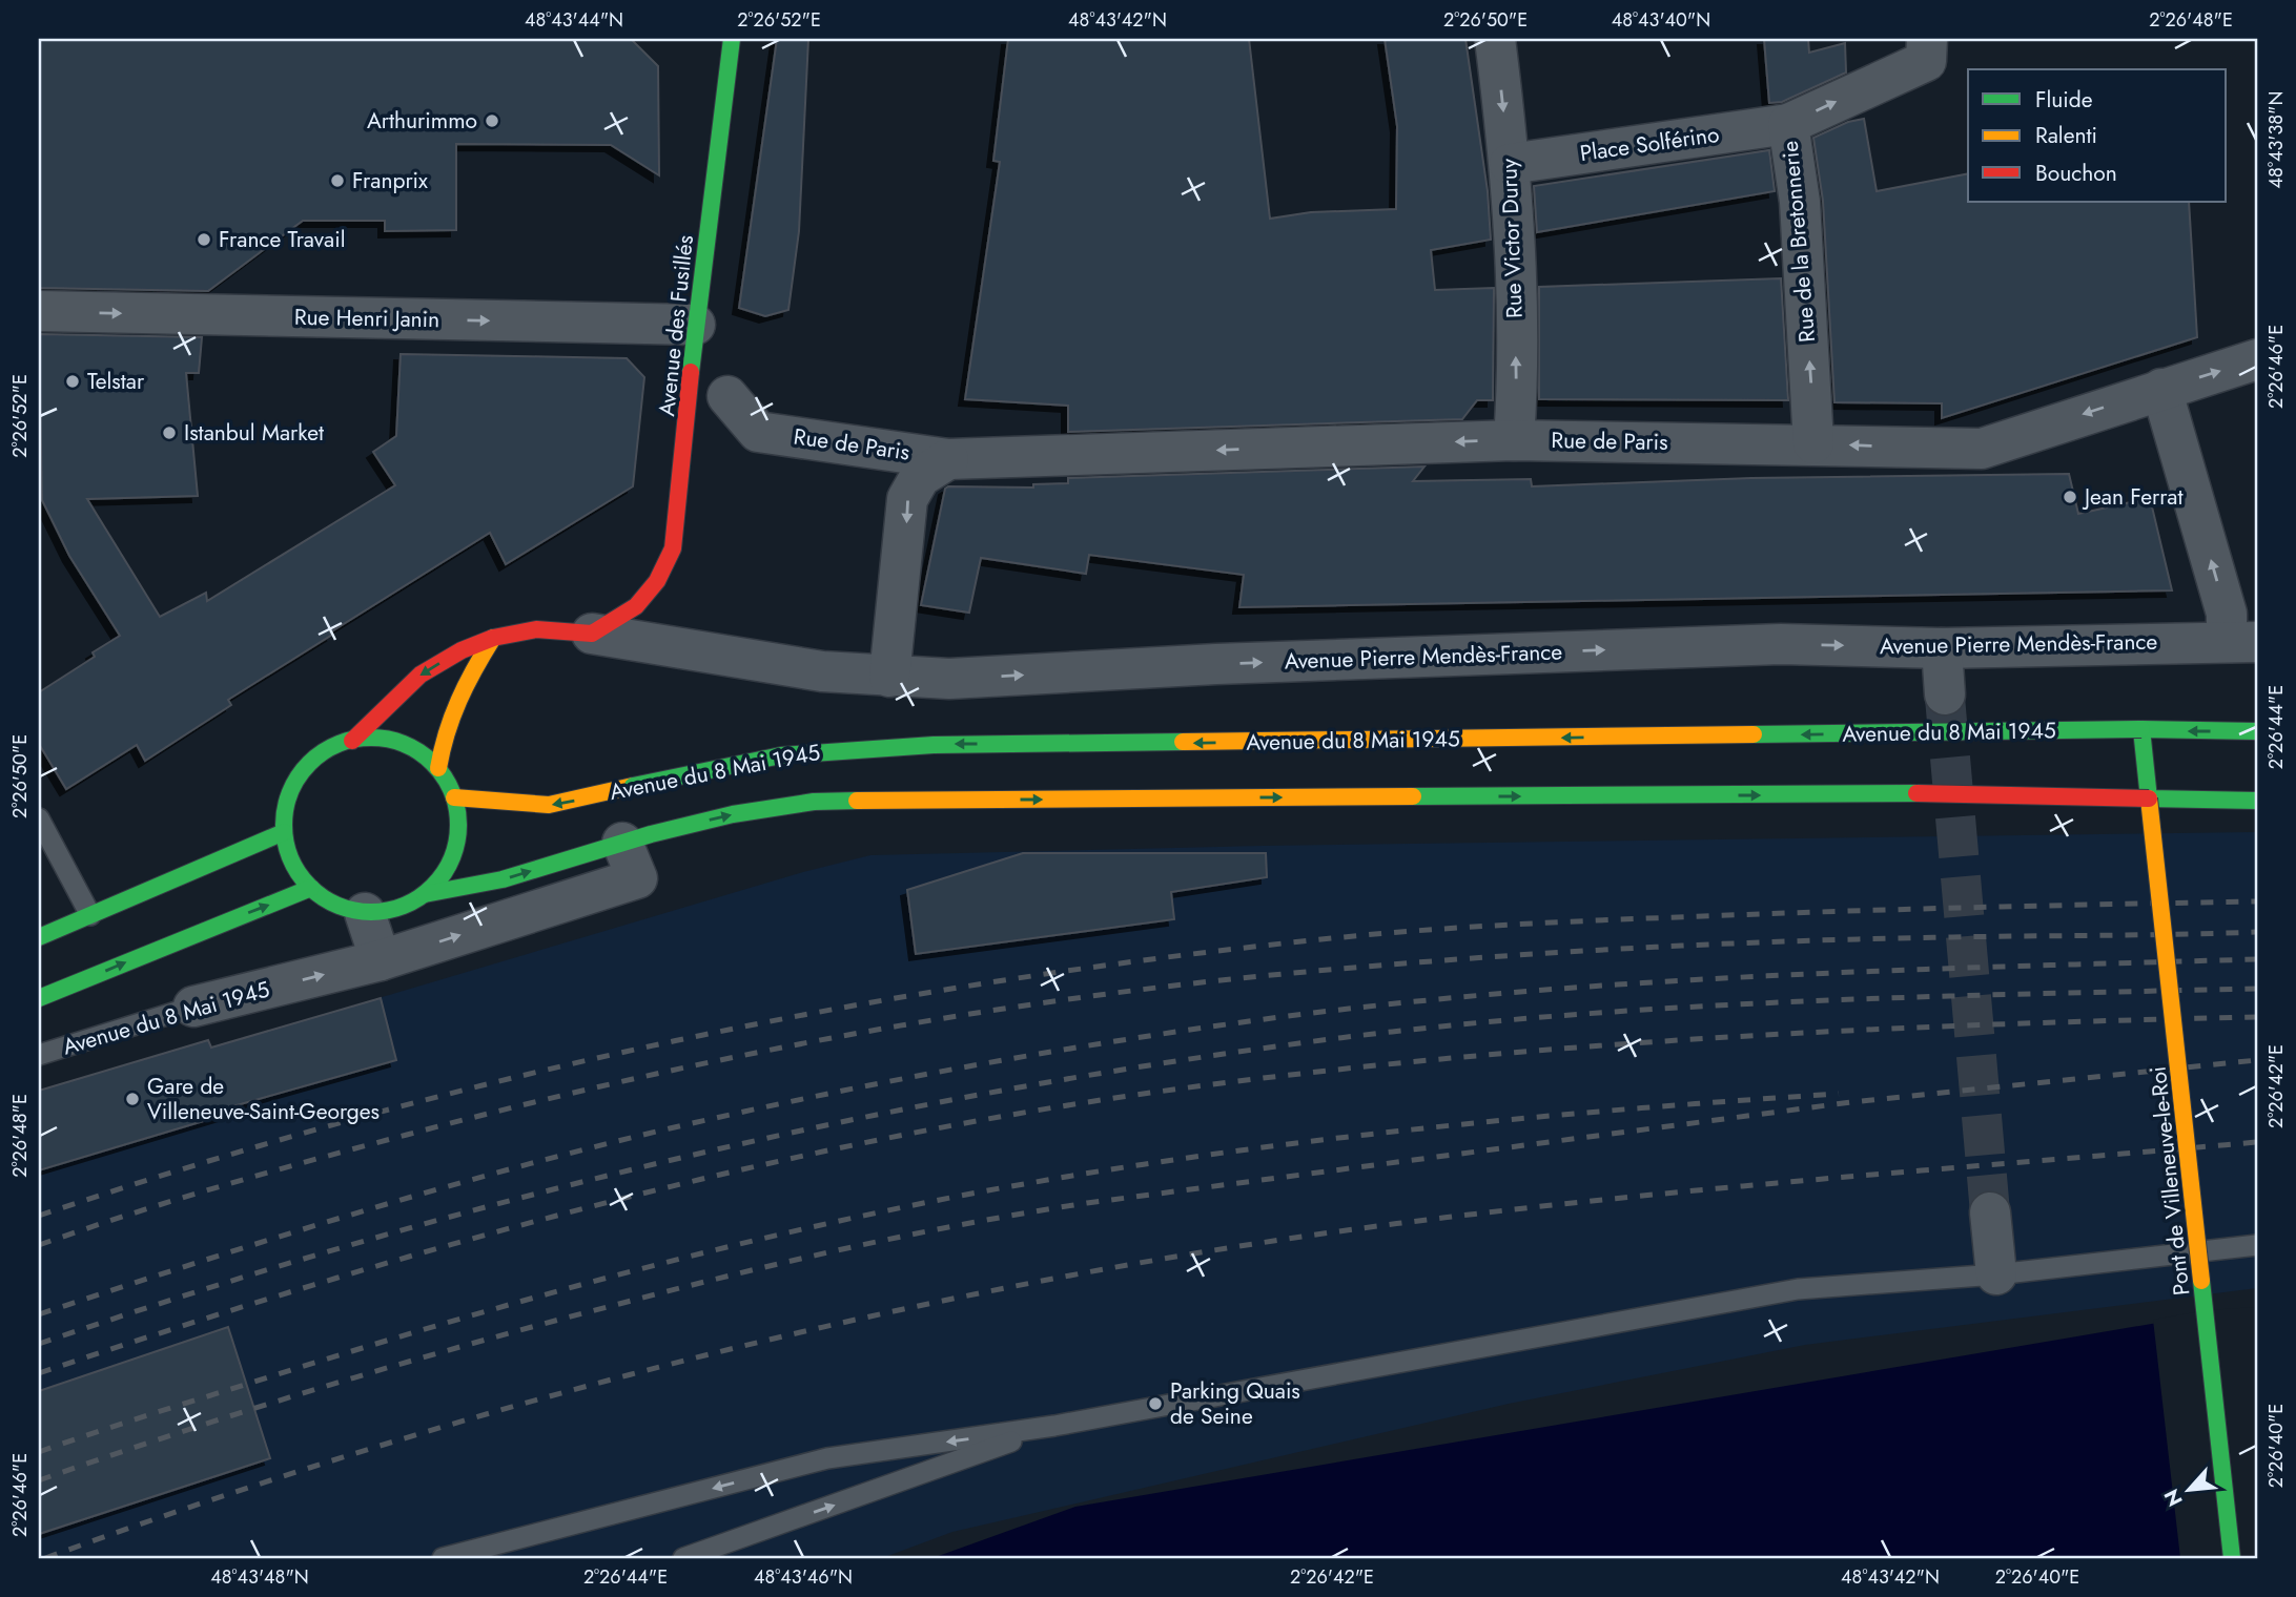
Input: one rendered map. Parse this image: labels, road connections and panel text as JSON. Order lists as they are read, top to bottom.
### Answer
{
  "streets": {
    "main road": ["Avenue des Fusillés", "Avenue du 8 Mai 1945", "Pont de Villeneuve-le-Roi"],
    "street": [
      "Place Solférino",
      "Rue Victor Duruy",
      "Rue de la Bretonnerie",
      "Rue Henri Janin",
      "Rue de Paris",
      "Avenue Pierre Mendès-France"
    ]
  },
  "crossings": [
    ["Place Solférino", "Rue Victor Duruy"],
    ["Place Solférino", "Rue de la Bretonnerie"],
    ["Rue Victor Duruy", "Rue de Paris"],
    ["Rue de la Bretonnerie", "Rue de Paris"],
    ["Rue Henri Janin", "Avenue des Fusillés"],
    ["Avenue des Fusillés", "Avenue Pierre Mendès-France"],
    ["Rue de Paris", "Avenue Pierre Mendès-France"],
    ["Avenue du 8 Mai 1945", "Pont de Villeneuve-le-Roi"]
  ],
  "one_way": ["Rue de la Bretonnerie", "Rue Henri Janin", "Avenue Pierre Mendès-France"],
  "places": [
    "Arthurimmo",
    "Franprix",
    "France Travail",
    "Telstar",
    "Istanbul Market",
    "Jean Ferrat",
    "Gare de Villeneuve-Saint-Georges",
    "Parking Quais de Seine"
  ],
  "legend": ["Fluide", "Ralenti", "Bouchon"],
  "north": "bottom left",
  "coordinates": [
    "48°43'44\"N",
    "2°26'52\"E",
    "48°43'42\"N",
    "2°26'50\"E",
    "48°43'40\"N",
    "2°26'48\"E",
    "48°43'38\"N",
    "2°26'46\"E",
    "2°26'44\"E",
    "2°26'42\"E",
    "2°26'40\"E",
    "48°43'48\"N",
    "48°43'46\"N"
  ]
}
